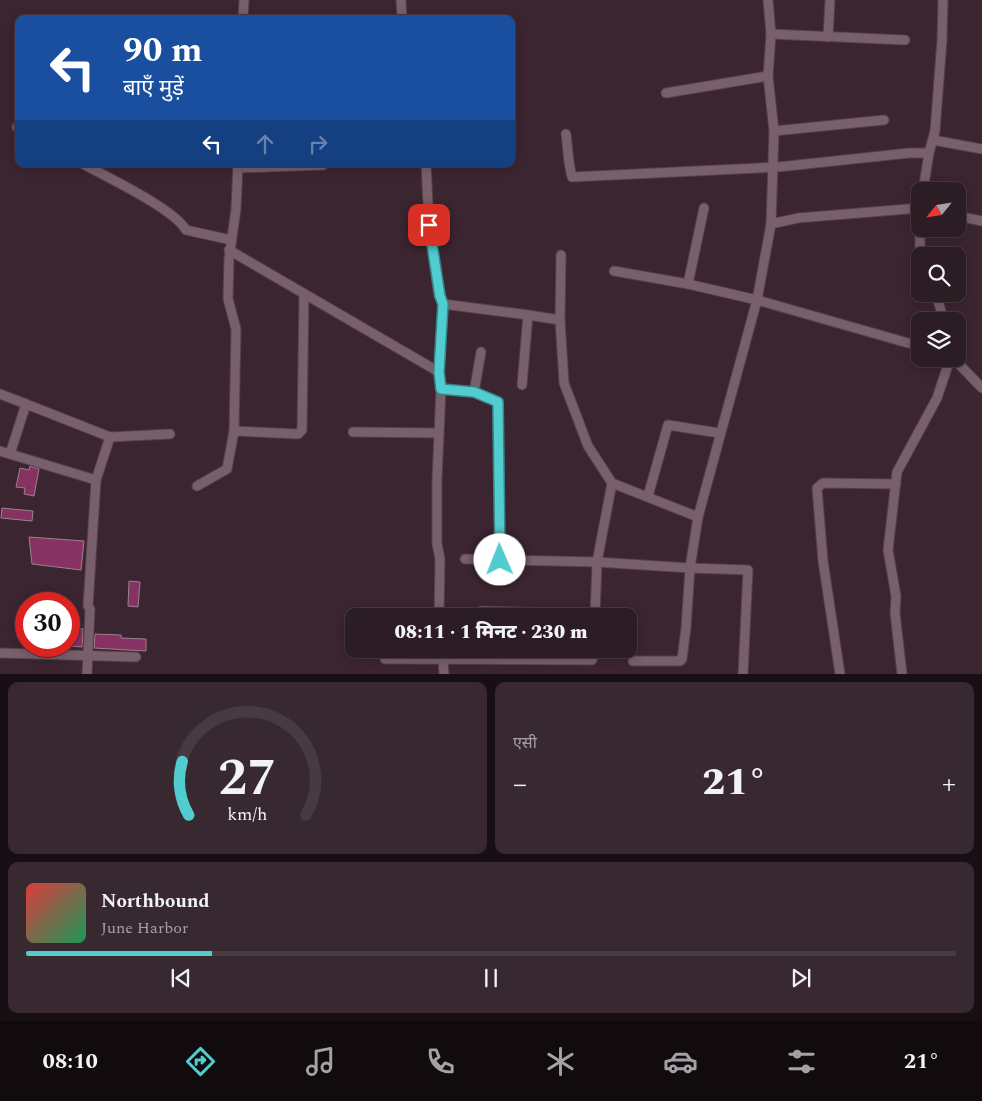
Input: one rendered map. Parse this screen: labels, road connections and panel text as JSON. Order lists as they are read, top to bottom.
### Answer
{
  "north": "bottom left",
  "page": {
    "turn": ["90 m", "बाएँ मुड़ें"],
    "limit": "30",
    "trip": "08:11 · 1 मिनट · 230 m",
    "tile": "एसी",
    "heat": ["−", "21°", "+"],
    "song": ["Northbound", "June Harbor"],
    "tabs": ["08:10", "21°"],
    "gauge": ["27", "km/h"]
  }
}
